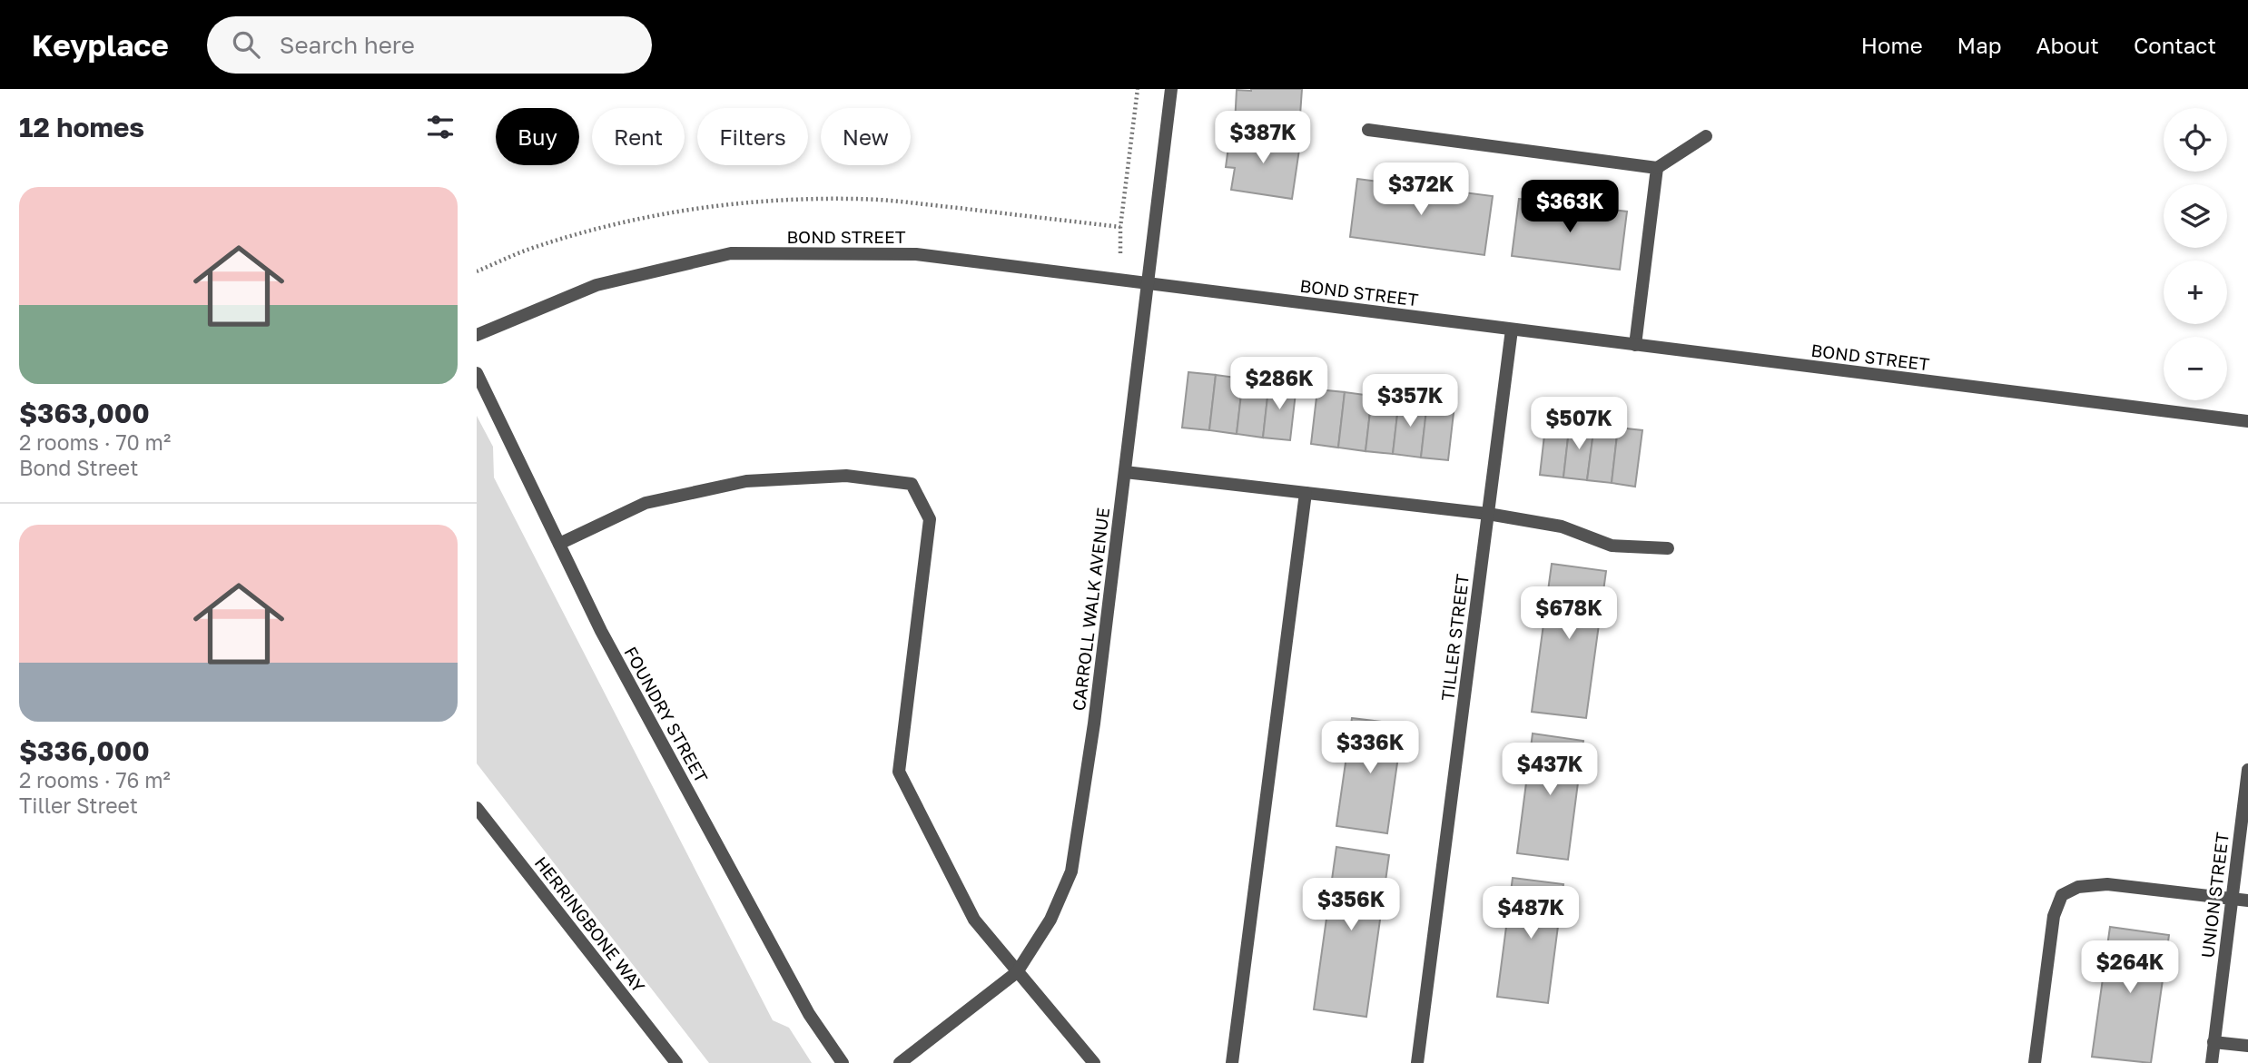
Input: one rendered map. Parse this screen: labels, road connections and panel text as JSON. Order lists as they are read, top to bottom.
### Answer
{
  "streets": {
    "street": [
      "BOND STREET",
      "CARROLL WALK AVENUE",
      "TILLER STREET",
      "FOUNDRY STREET",
      "UNION STREET",
      "HERRINGBONE WAY"
    ]
  },
  "crossings": [
    ["BOND STREET", "CARROLL WALK AVENUE"],
    ["BOND STREET", "TILLER STREET"]
  ],
  "page": {
    "header": "Keyplace",
    "search": "Search here",
    "nav": [
      "Home",
      "Map",
      "About",
      "Contact"
    ],
    "heading": "12 homes",
    "map_buttons": ["+", "−"],
    "chip": [
      "Buy",
      "Rent",
      "Filters",
      "New"
    ],
    "price": [
      "$387K",
      "$372K",
      "$363K",
      "$286K",
      "$357K",
      "$507K",
      "$678K",
      "$336K",
      "$437K",
      "$356K",
      "$487K",
      "$264K"
    ],
    "list": [
      {
        "name": "$363,000",
        "note": "2 rooms · 70 m² · Bond Street"
      },
      {
        "name": "$336,000",
        "note": "2 rooms · 76 m² · Tiller Street"
      }
    ]
  }
}
